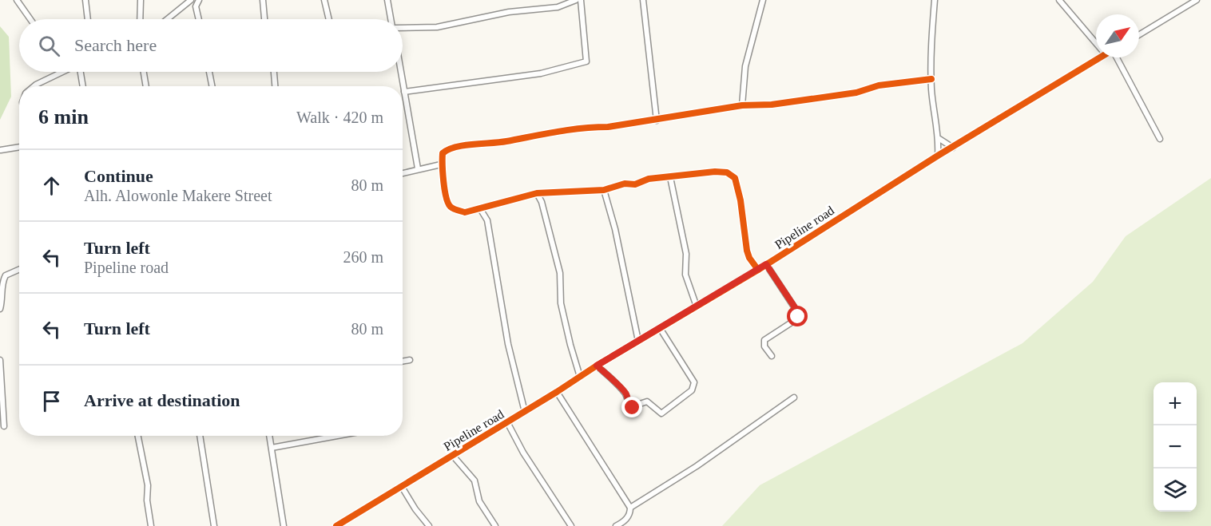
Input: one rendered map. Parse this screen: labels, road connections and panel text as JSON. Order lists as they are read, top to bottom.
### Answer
{
  "streets": {
    "street": ["Pipeline road"]
  },
  "north": "top right",
  "page": {
    "search": "Search here",
    "heading": ["6 min", "Walk · 420 m"],
    "list": [
      ["Continue", "Alh. Alowonle Makere Street", "80 m"],
      ["Turn left", "Pipeline road", "260 m"],
      ["Turn left", "80 m"],
      "Arrive at destination"
    ],
    "map_buttons": ["+", "−"]
  }
}
